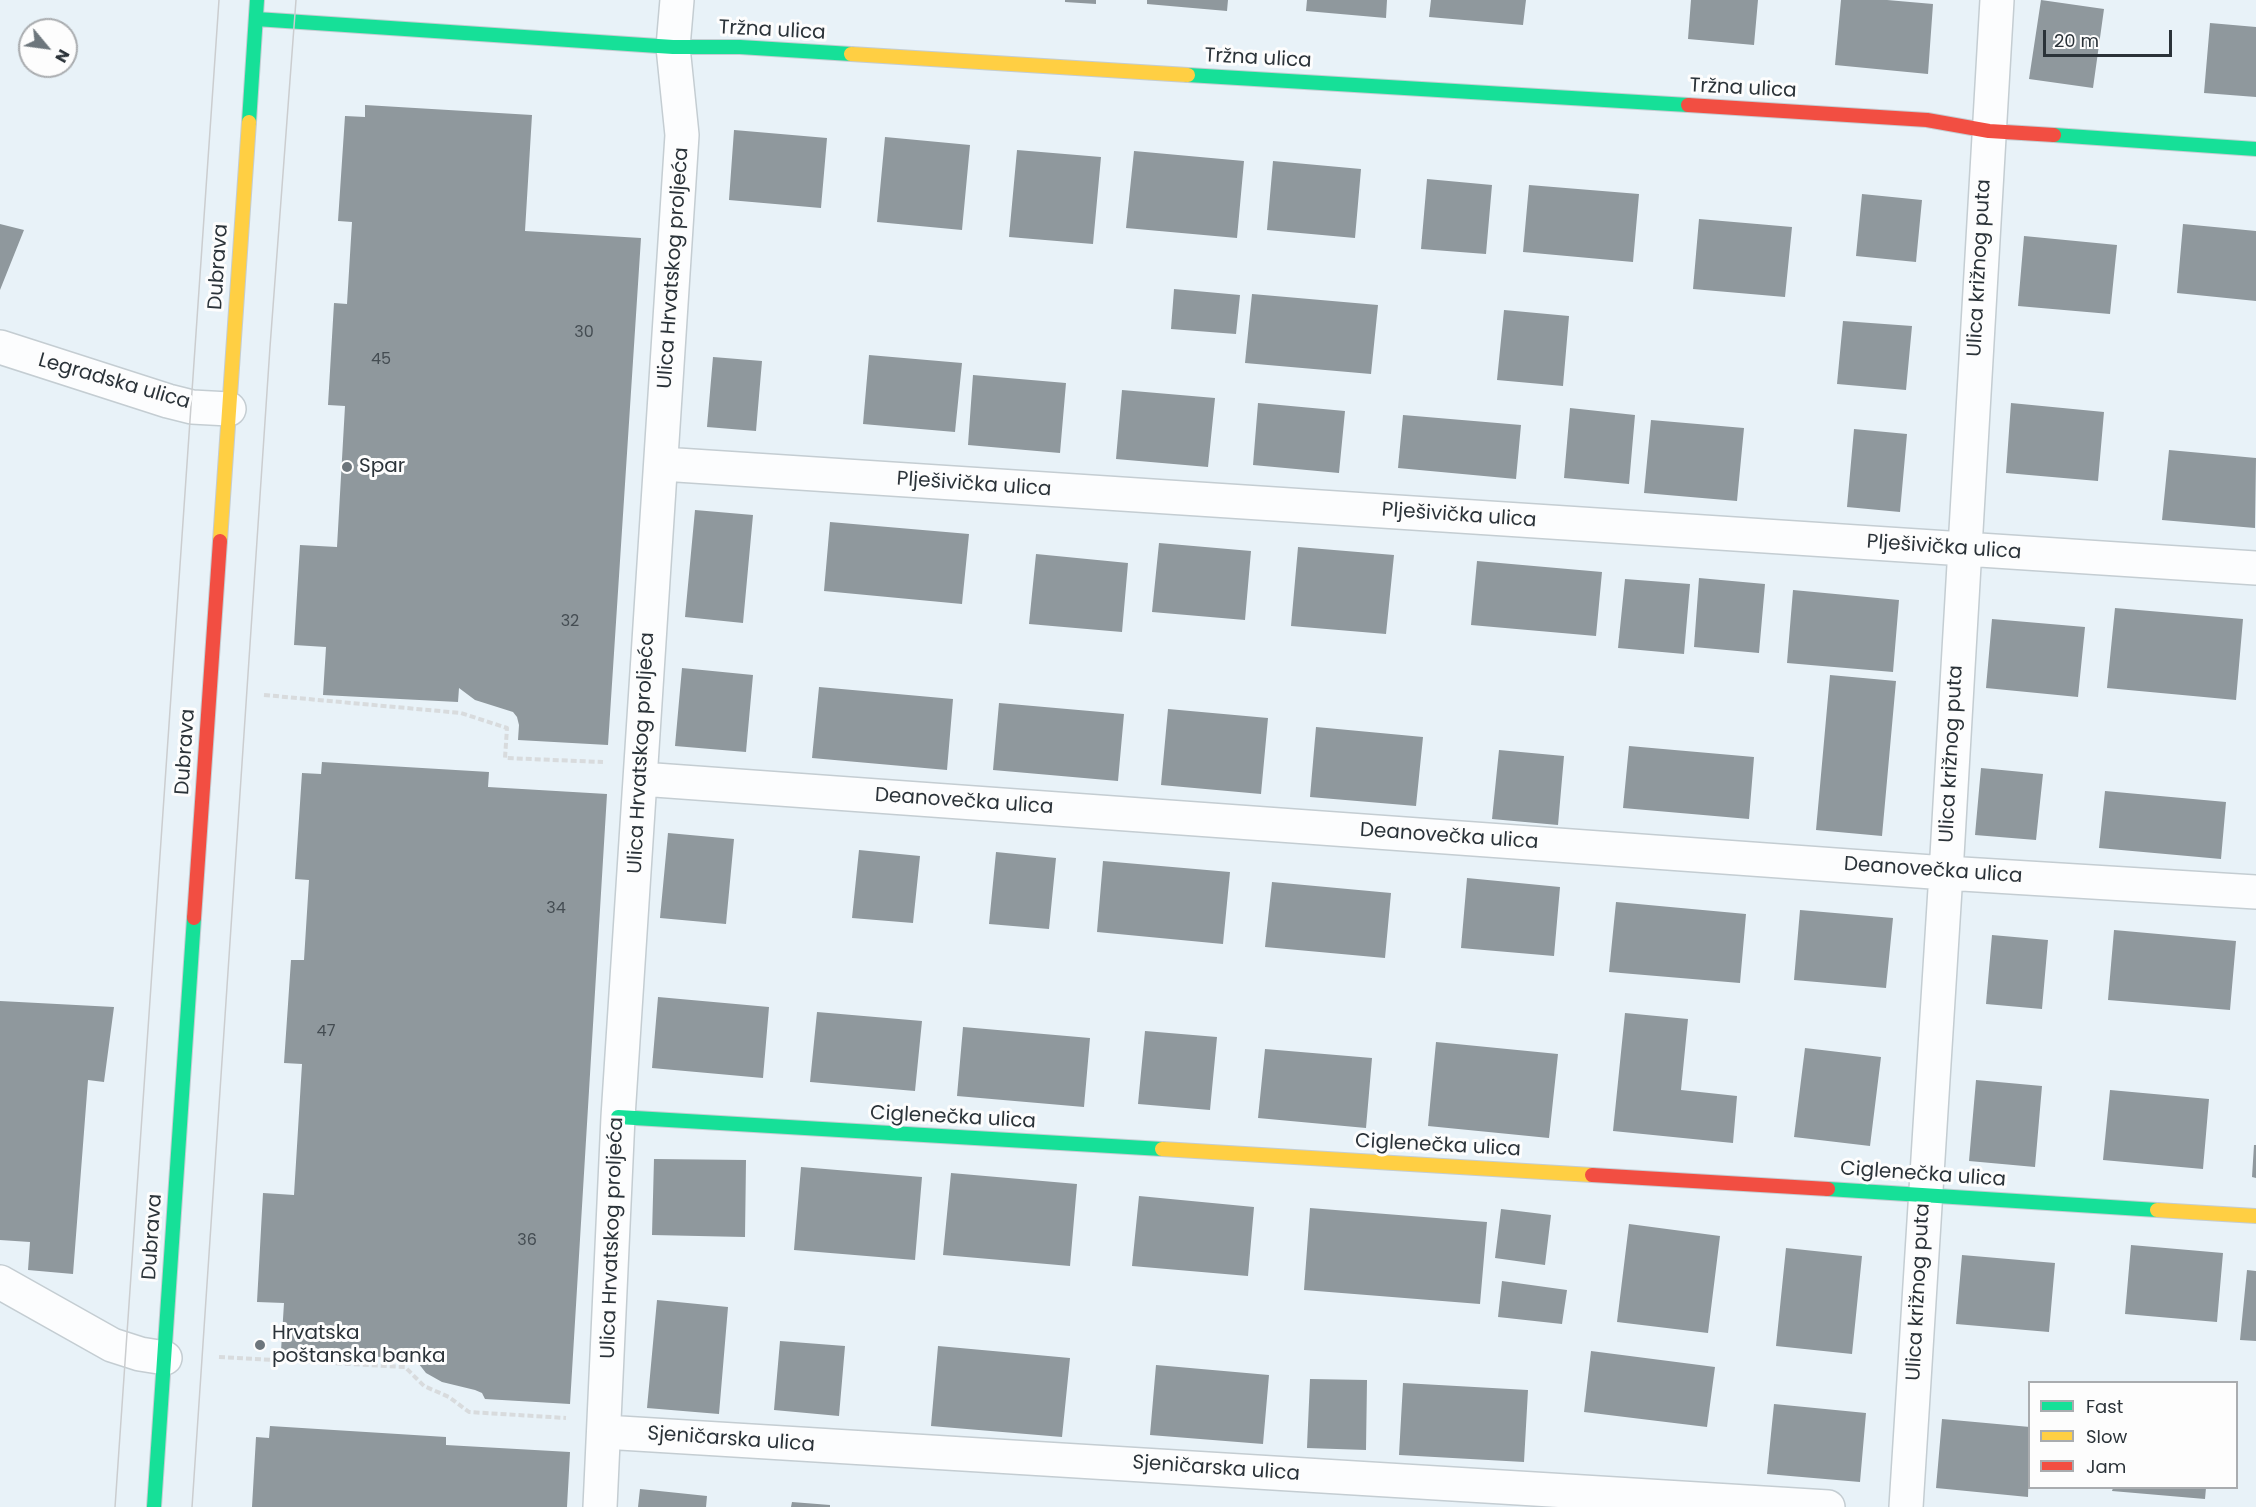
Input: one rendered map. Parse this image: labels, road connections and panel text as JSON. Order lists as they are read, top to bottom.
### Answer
{
  "streets": {
    "street": [
      "Tržna ulica",
      "Dubrava",
      "Ulica Hrvatskog proljeća",
      "Ulica križnog puta",
      "Legradska ulica",
      "Plješivička ulica",
      "Deanovečka ulica",
      "Ciglenečka ulica",
      "Sjeničarska ulica"
    ]
  },
  "crossings": [
    ["Tržna ulica", "Dubrava"],
    ["Tržna ulica", "Ulica Hrvatskog proljeća"],
    ["Tržna ulica", "Ulica križnog puta"],
    ["Dubrava", "Legradska ulica"],
    ["Ulica Hrvatskog proljeća", "Plješivička ulica"],
    ["Ulica Hrvatskog proljeća", "Deanovečka ulica"],
    ["Ulica Hrvatskog proljeća", "Ciglenečka ulica"],
    ["Ulica Hrvatskog proljeća", "Sjeničarska ulica"],
    ["Ulica križnog puta", "Plješivička ulica"],
    ["Ulica križnog puta", "Deanovečka ulica"],
    ["Ulica križnog puta", "Ciglenečka ulica"]
  ],
  "places": ["Spar", "Hrvatska poštanska banka"],
  "house_numbers": [
    "30",
    "45",
    "32",
    "34",
    "47",
    "36"
  ],
  "legend": ["Fast", "Slow", "Jam"],
  "scale_bar": "20 m",
  "north": "bottom right"
}
